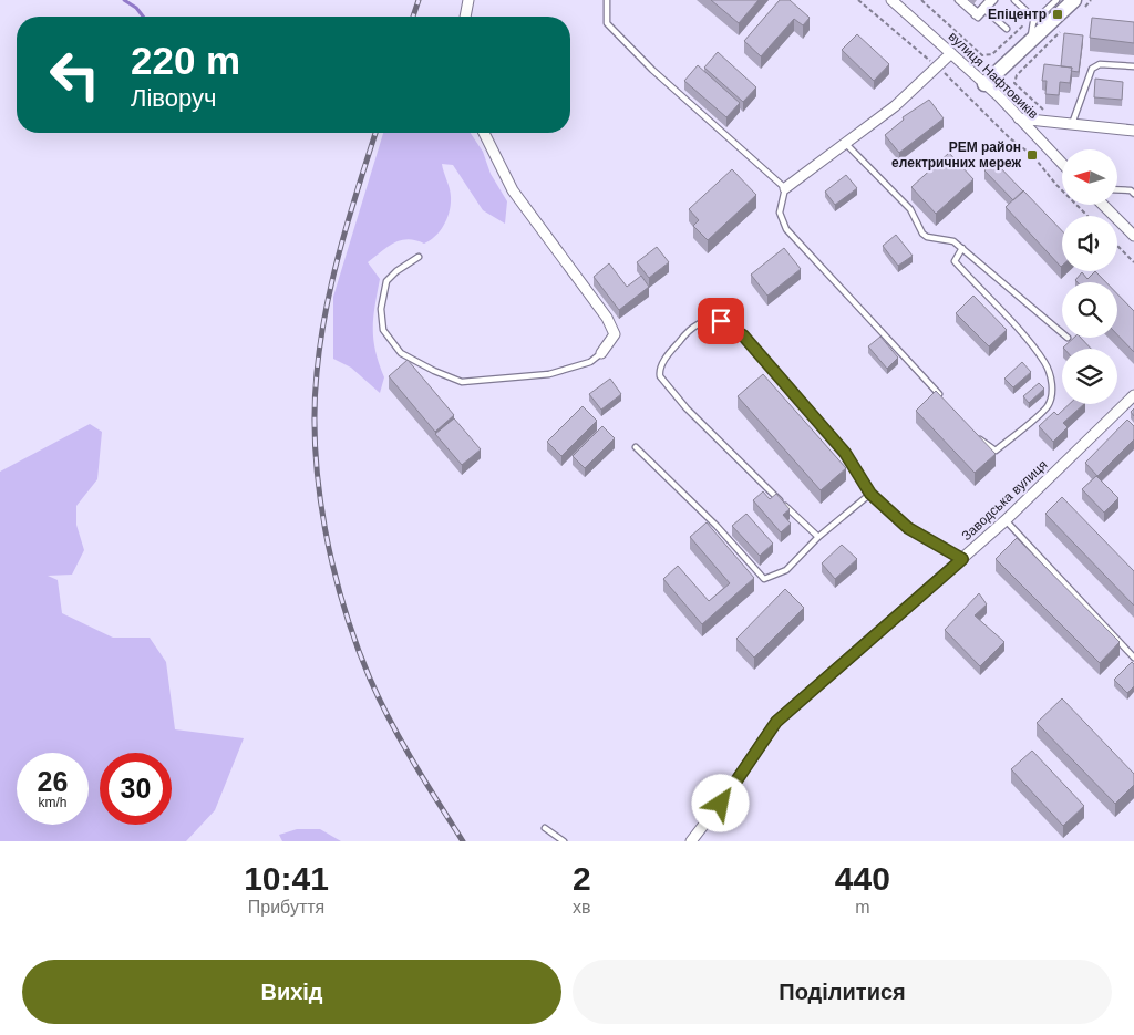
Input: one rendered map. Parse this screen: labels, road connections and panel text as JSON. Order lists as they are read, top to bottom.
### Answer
{
  "streets": {
    "street": ["вулиця Нафтовиків", "Заводська вулиця"]
  },
  "places": {
    "transit": ["Епіцентр", "РЕМ район електричних мереж"]
  },
  "north": "left",
  "page": {
    "turn": ["220 m", "Ліворуч"],
    "speed": "26 km/h",
    "limit": "30",
    "eta": [
      "10:41",
      "Прибуття",
      "2",
      "хв",
      "440",
      "m"
    ],
    "buttons": ["Вихід", "Поділитися"]
  }
}
